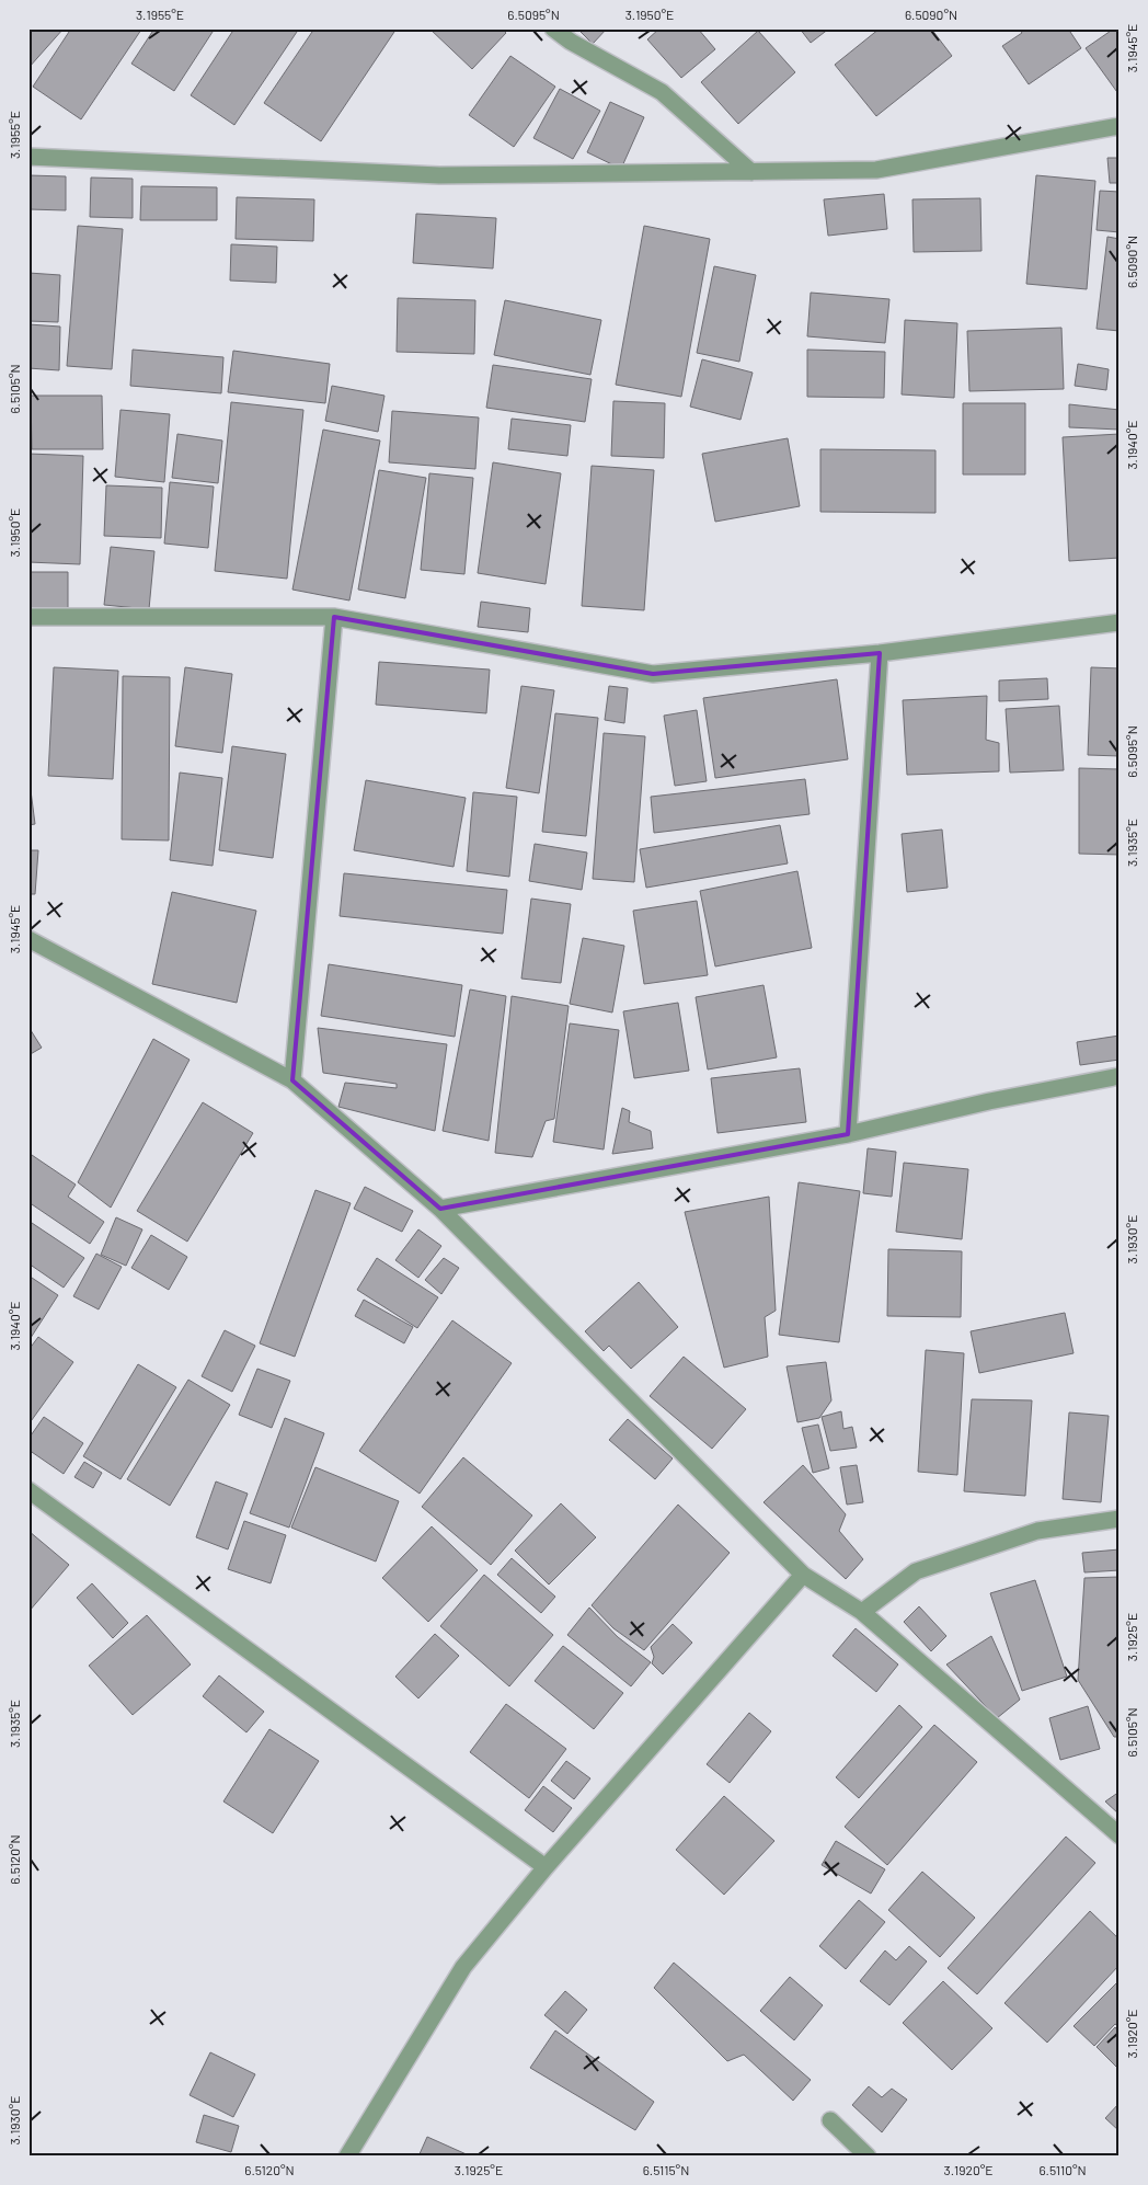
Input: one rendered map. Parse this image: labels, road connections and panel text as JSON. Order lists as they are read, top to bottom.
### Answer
{
  "coordinates": [
    "3.1955°E",
    "6.5095°N",
    "3.1950°E",
    "6.5090°N",
    "3.1945°E",
    "6.5105°N",
    "3.1940°E",
    "3.1935°E",
    "3.1930°E",
    "3.1925°E",
    "6.5120°N",
    "3.1920°E",
    "6.5115°N",
    "6.5110°N"
  ]
}
